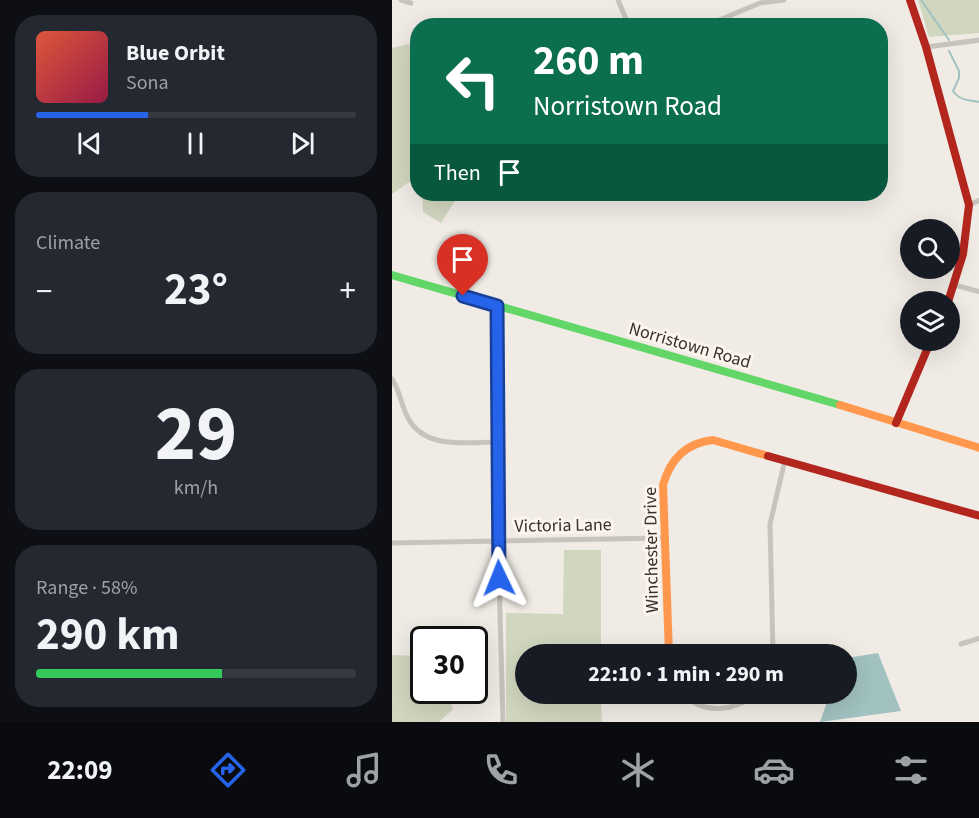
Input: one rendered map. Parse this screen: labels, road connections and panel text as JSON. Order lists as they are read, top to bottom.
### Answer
{
  "streets": {
    "street": ["Norristown Road", "Victoria Lane", "Winchester Drive"]
  },
  "crossings": [
    ["Victoria Lane", "Winchester Drive"]
  ],
  "page": {
    "turn": ["260 m", "Norristown Road"],
    "song": ["Blue Orbit", "Sona"],
    "then": "Then",
    "tile": [
      "Climate",
      ["29", "km/h"],
      ["Range · 58%", "290 km"]
    ],
    "heat": ["−", "23°", "+"],
    "limit": "30",
    "trip": "22:10 · 1 min · 290 m",
    "tabs": "22:09"
  }
}
